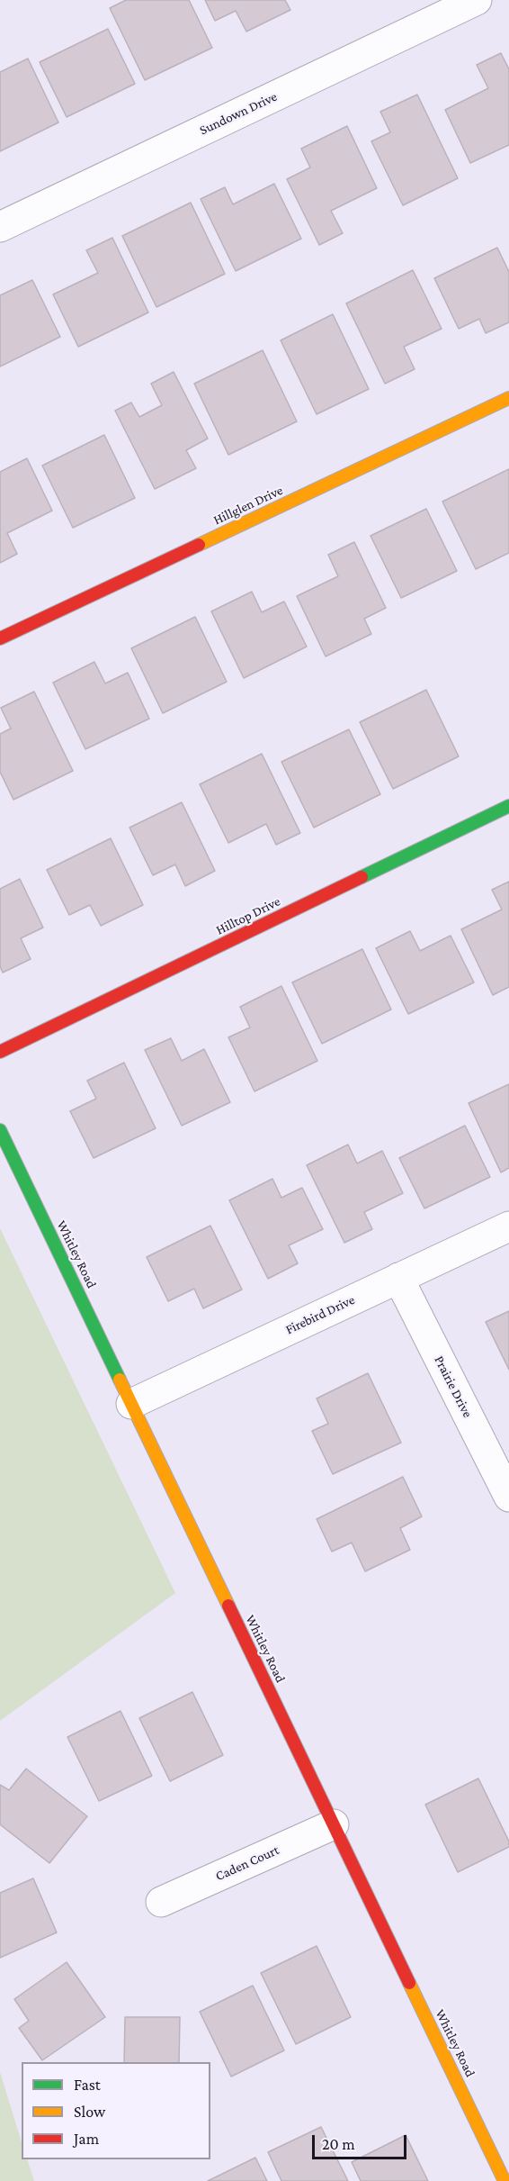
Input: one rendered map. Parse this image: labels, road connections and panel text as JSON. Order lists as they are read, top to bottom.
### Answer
{
  "streets": {
    "street": [
      "Sundown Drive",
      "Hillglen Drive",
      "Hilltop Drive",
      "Whitley Road",
      "Firebird Drive",
      "Prairie Drive",
      "Caden Court"
    ]
  },
  "crossings": [
    ["Whitley Road", "Firebird Drive"],
    ["Whitley Road", "Caden Court"],
    ["Firebird Drive", "Prairie Drive"]
  ],
  "legend": ["Fast", "Slow", "Jam"],
  "scale_bar": "20 m"
}
